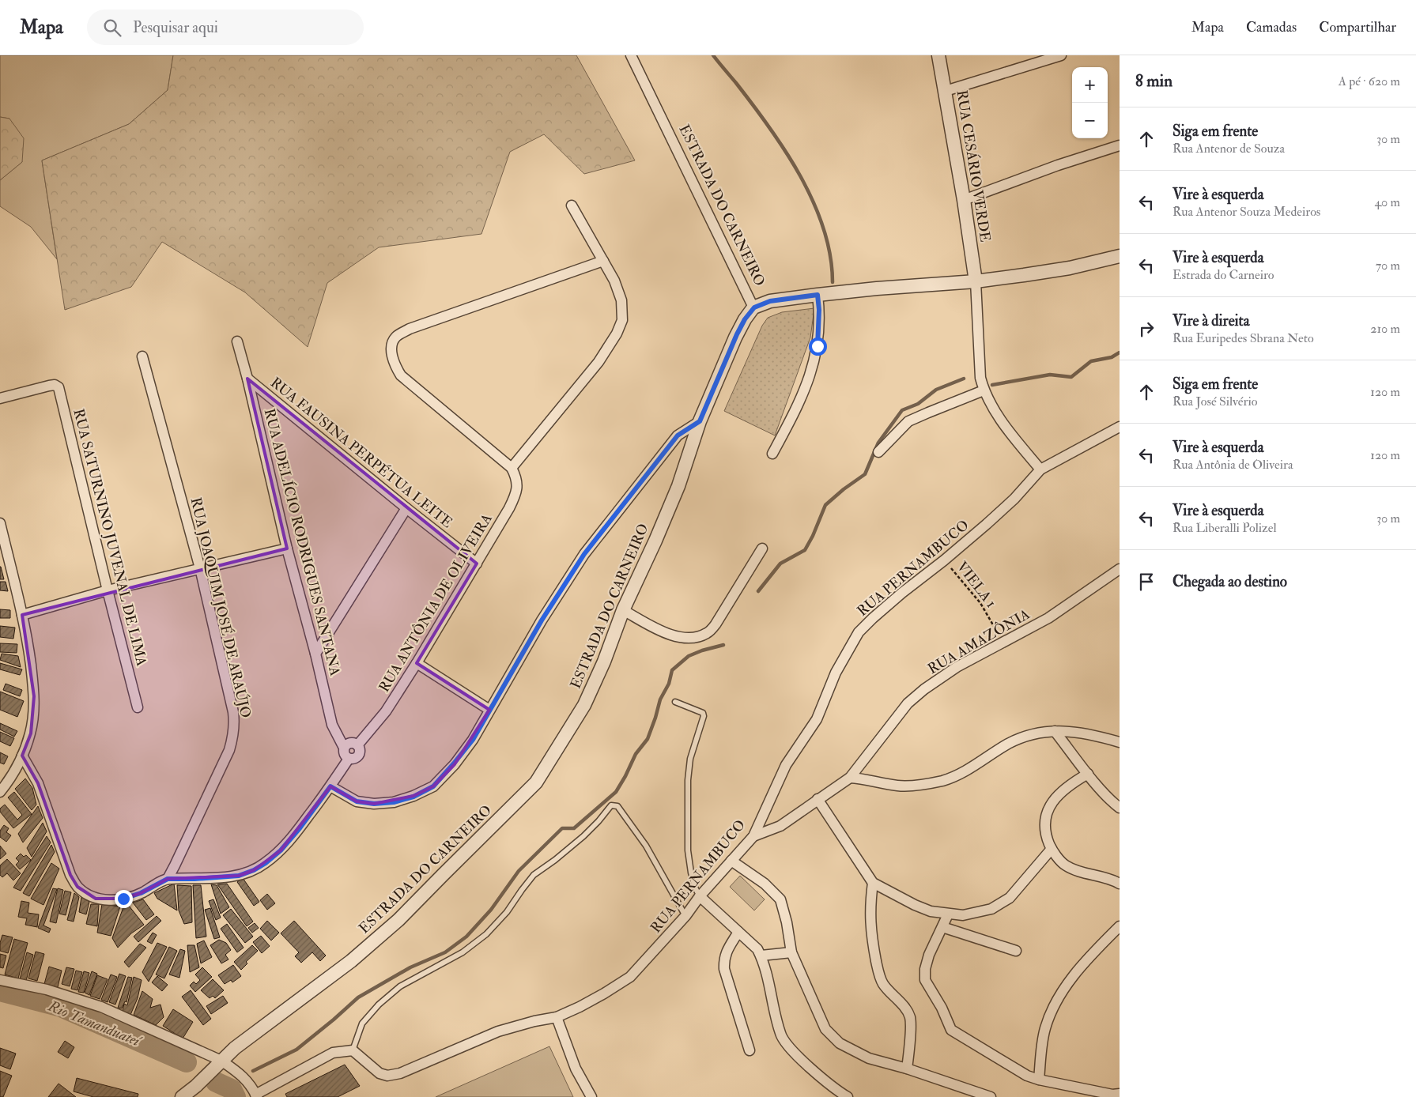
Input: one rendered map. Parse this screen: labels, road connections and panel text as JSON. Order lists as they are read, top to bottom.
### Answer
{
  "streets": {
    "street": [
      "RUA CESÁRIO VERDE",
      "ESTRADA DO CARNEIRO",
      "RUA FAUSINA PERPÉTUA LEITE",
      "RUA SATURNINO JUVENAL DE LIMA",
      "RUA ADELÍCIO RODRIGUES SANTANA",
      "RUA PERNAMBUCO",
      "RUA ANTÔNIA DE OLIVEIRA",
      "RUA JOAQUIM JOSÉ DE ARAÚJO",
      "RUA AMAZÔNIA"
    ],
    "path": ["VIELA 1"]
  },
  "crossings": [
    ["RUA FAUSINA PERPÉTUA LEITE", "RUA ADELÍCIO RODRIGUES SANTANA"],
    ["RUA FAUSINA PERPÉTUA LEITE", "RUA ANTÔNIA DE OLIVEIRA"],
    ["RUA ADELÍCIO RODRIGUES SANTANA", "RUA ANTÔNIA DE OLIVEIRA"],
    ["RUA PERNAMBUCO", "VIELA 1"],
    ["RUA PERNAMBUCO", "RUA AMAZÔNIA"],
    ["VIELA 1", "RUA AMAZÔNIA"]
  ],
  "water": ["Rio Tamanduateí"],
  "page": {
    "header": "Mapa",
    "search": "Pesquisar aqui",
    "nav": ["Mapa", "Camadas", "Compartilhar"],
    "heading": ["8 min", "A pé · 620 m"],
    "map_buttons": ["+", "−"],
    "list": [
      ["Siga em frente", "Rua Antenor de Souza", "30 m"],
      ["Vire à esquerda", "Rua Antenor Souza Medeiros", "40 m"],
      ["Vire à esquerda", "Estrada do Carneiro", "70 m"],
      ["Vire à direita", "Rua Euripedes Sbrana Neto", "210 m"],
      ["Siga em frente", "Rua José Silvério", "120 m"],
      ["Vire à esquerda", "Rua Antônia de Oliveira", "120 m"],
      ["Vire à esquerda", "Rua Liberalli Polizel", "30 m"],
      "Chegada ao destino"
    ]
  }
}
